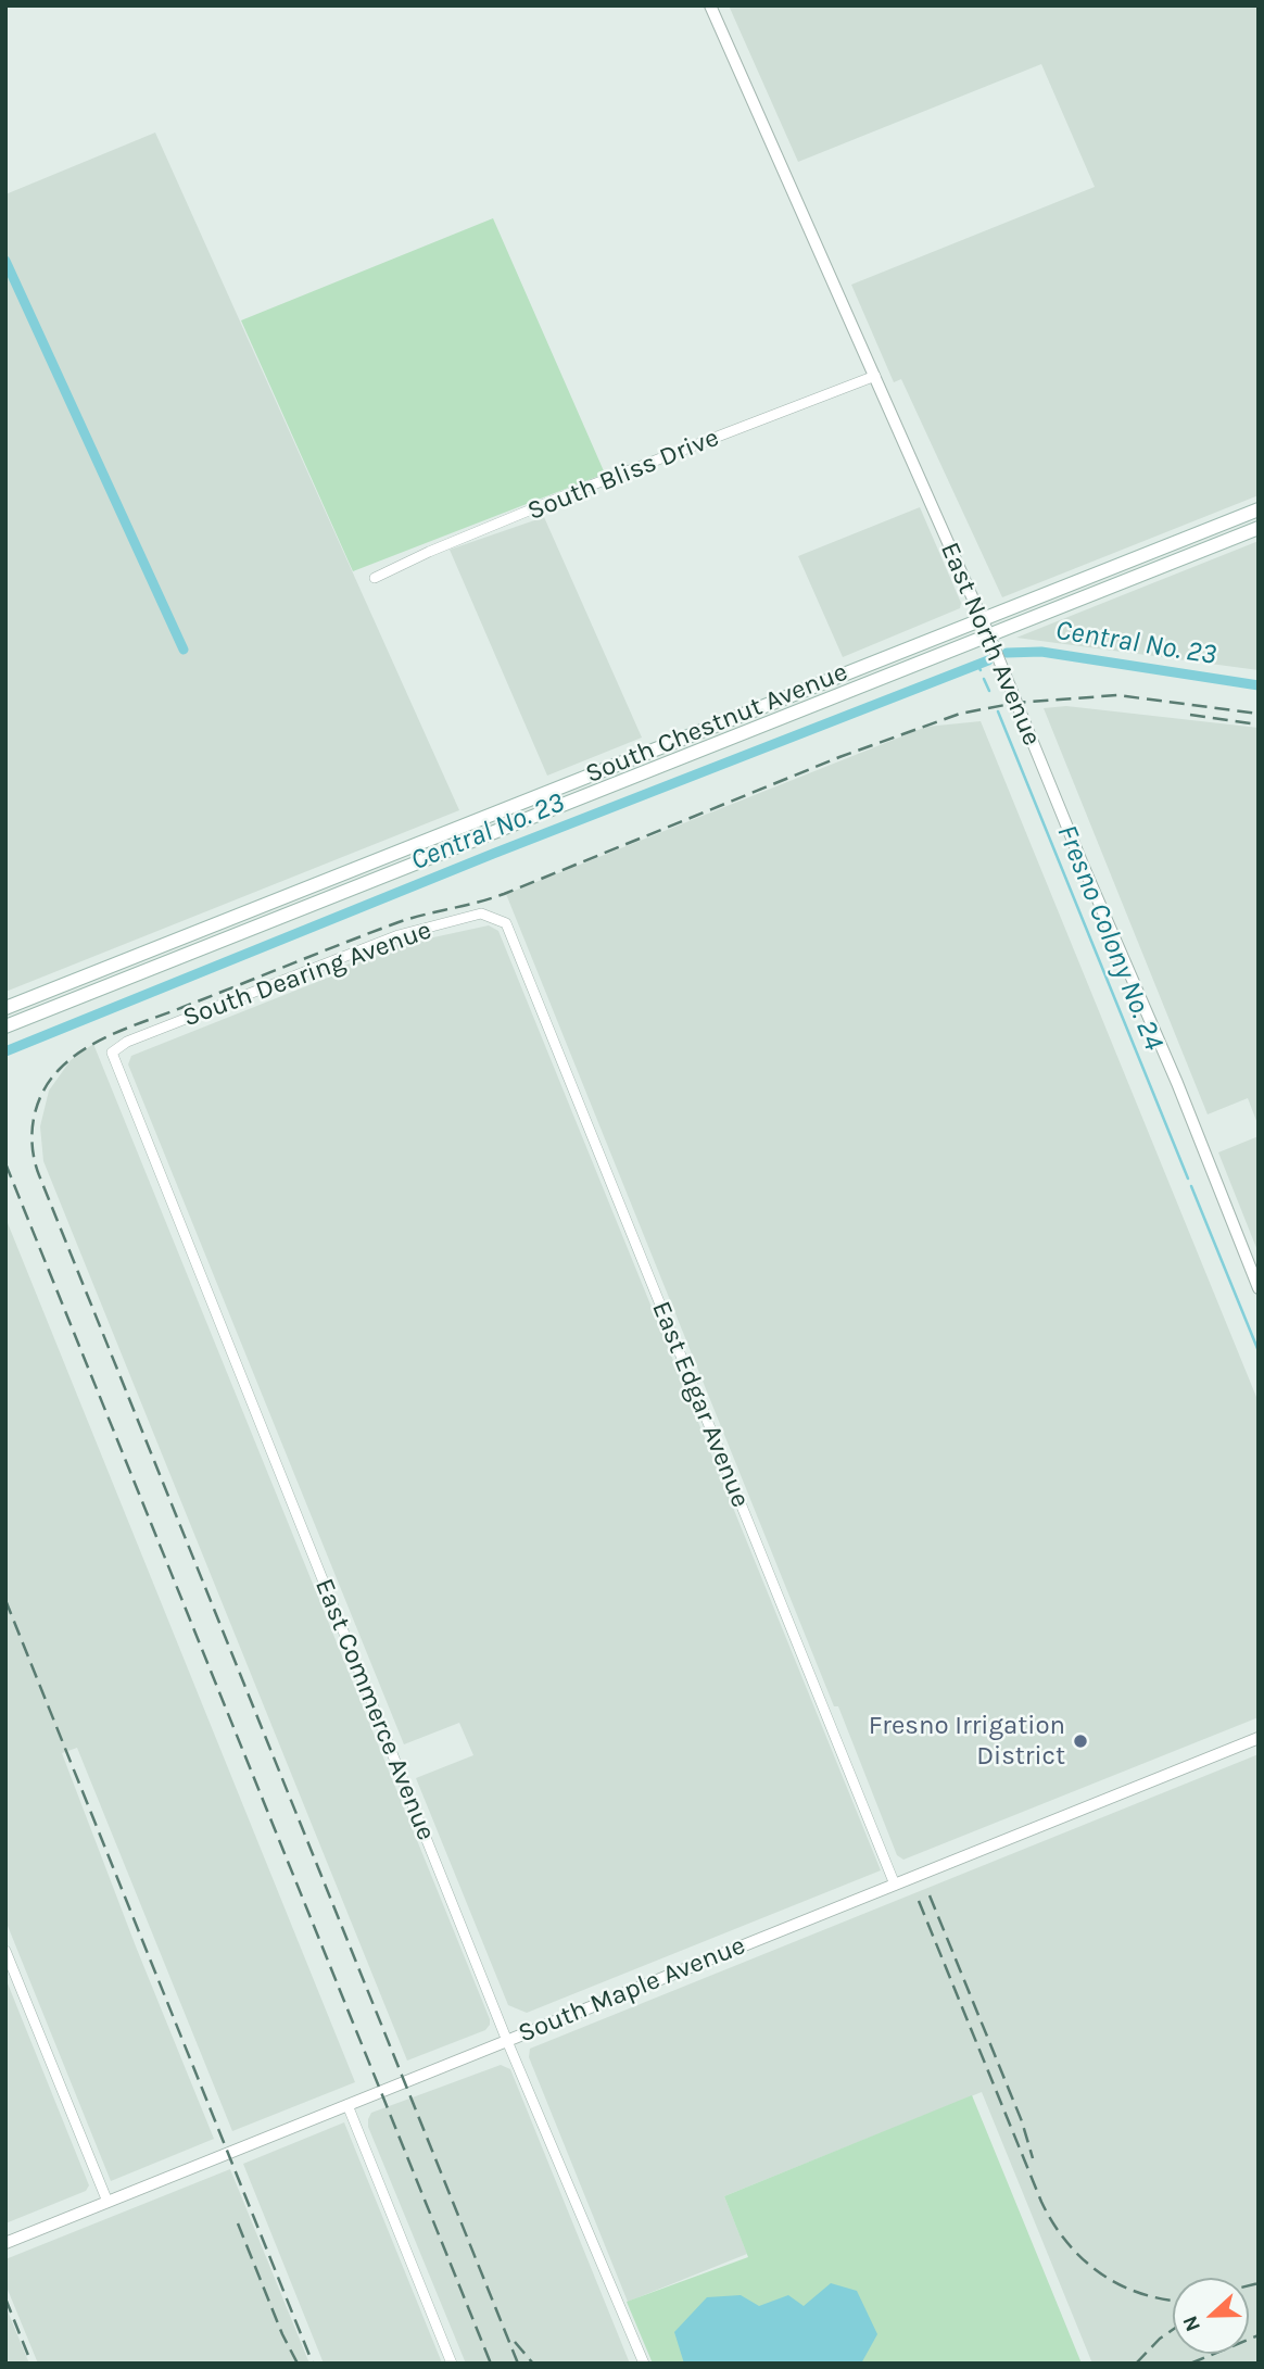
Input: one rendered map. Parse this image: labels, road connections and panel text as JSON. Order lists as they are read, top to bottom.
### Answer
{
  "streets": {
    "main road": ["South Chestnut Avenue"],
    "street": [
      "South Bliss Drive",
      "East North Avenue",
      "South Dearing Avenue",
      "East Edgar Avenue",
      "East Commerce Avenue",
      "South Maple Avenue"
    ]
  },
  "crossings": [
    ["South Bliss Drive", "East North Avenue"],
    ["East North Avenue", "South Chestnut Avenue"],
    ["South Dearing Avenue", "East Edgar Avenue"],
    ["South Dearing Avenue", "East Commerce Avenue"],
    ["East Edgar Avenue", "South Maple Avenue"],
    ["East Commerce Avenue", "South Maple Avenue"]
  ],
  "water": ["Central No. 23", "Fresno Colony No. 24"],
  "places": ["Fresno Irrigation District"],
  "north": "left"
}
